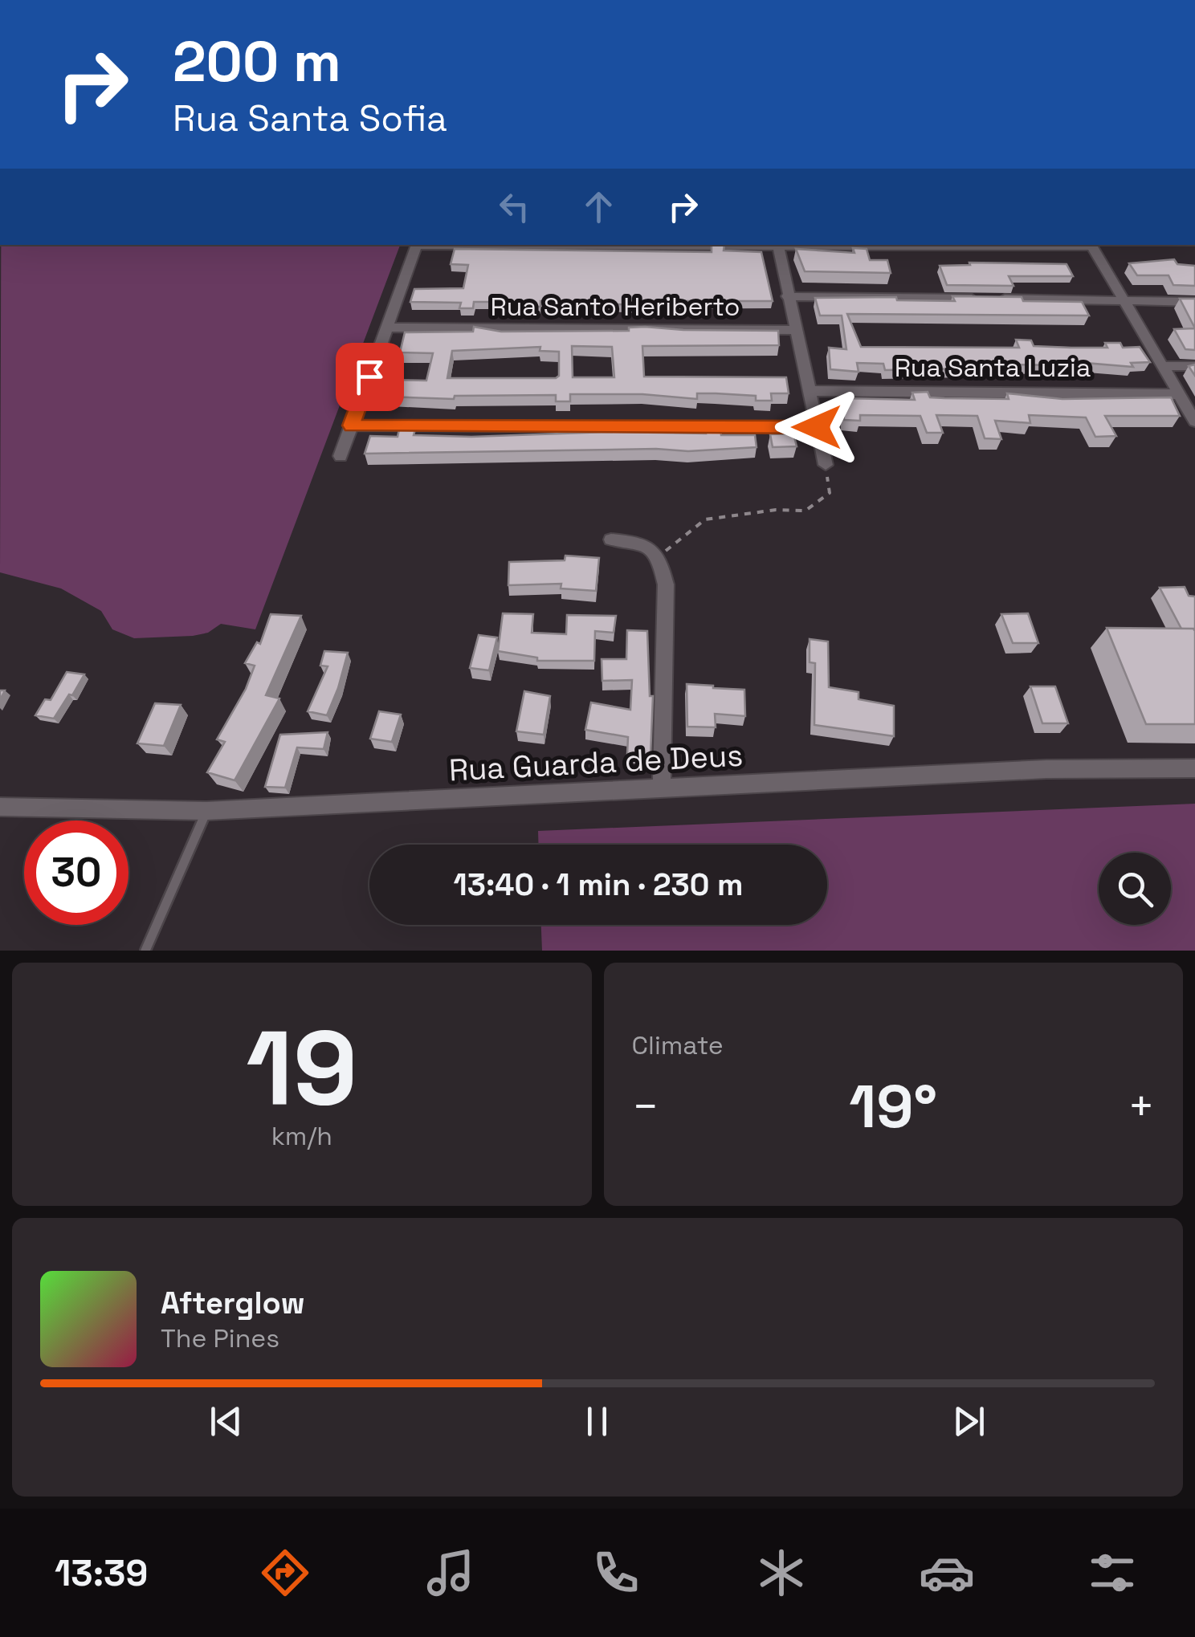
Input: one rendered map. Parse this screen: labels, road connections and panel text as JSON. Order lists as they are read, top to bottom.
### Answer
{
  "streets": {
    "street": ["Rua Santo Heriberto", "Rua Santa Luzia", "Rua Guarda de Deus"]
  },
  "page": {
    "turn": ["200 m", "Rua Santa Sofia"],
    "limit": "30",
    "trip": "13:40 · 1 min · 230 m",
    "tile": [
      ["19", "km/h"],
      "Climate"
    ],
    "heat": ["−", "19°", "+"],
    "song": ["Afterglow", "The Pines"],
    "tabs": "13:39"
  }
}
